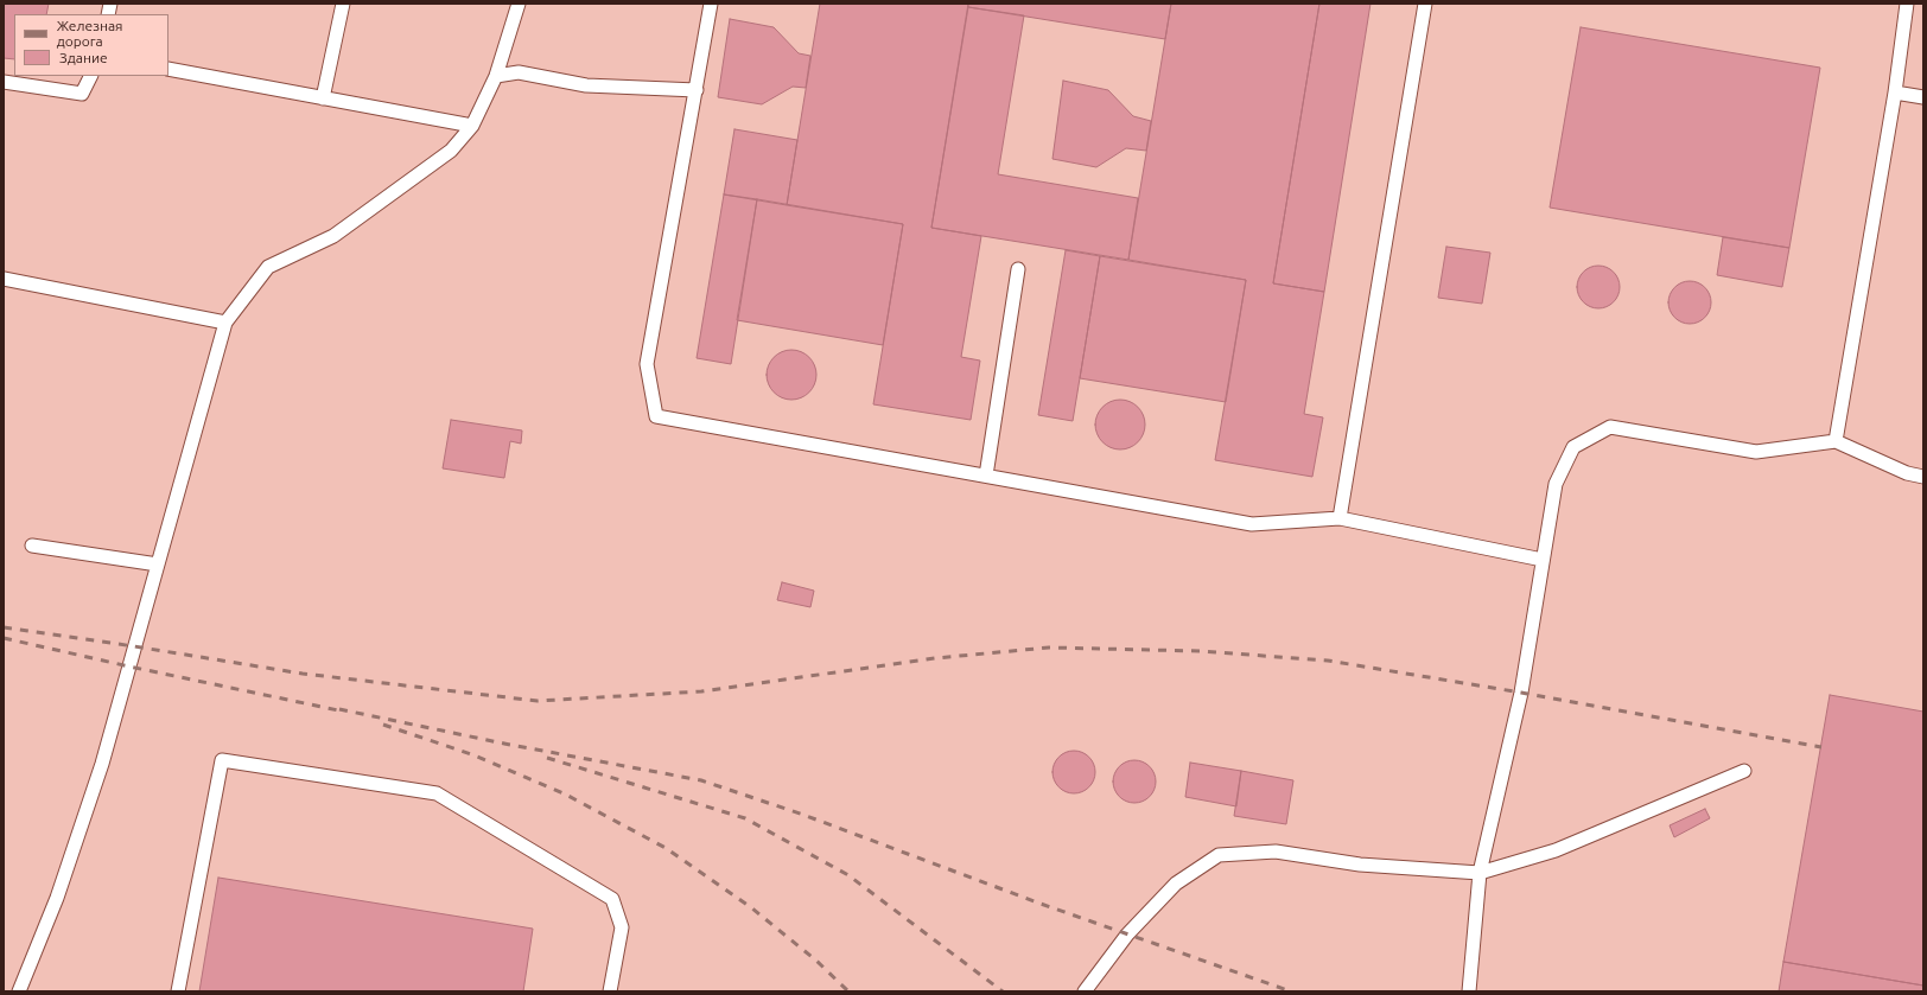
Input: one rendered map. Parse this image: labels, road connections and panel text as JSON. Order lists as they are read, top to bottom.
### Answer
{
  "legend": ["Железная дорога", "Здание"]
}
